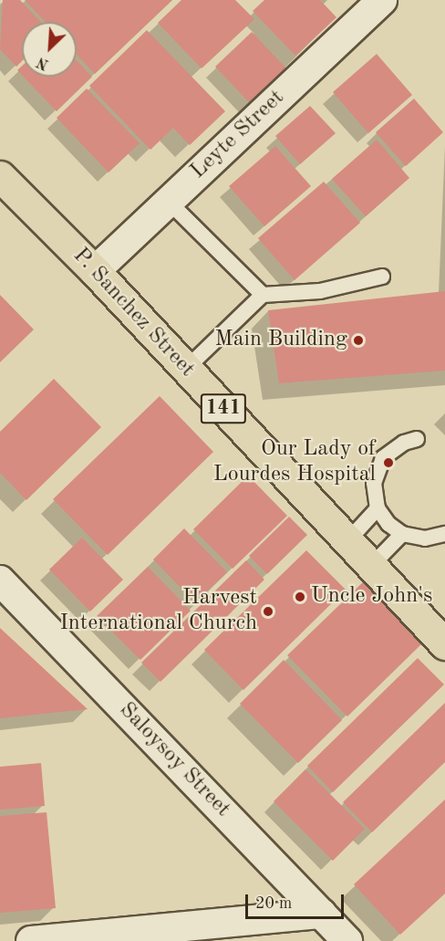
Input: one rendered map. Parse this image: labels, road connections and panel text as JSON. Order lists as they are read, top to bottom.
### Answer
{
  "streets": {
    "main road": ["P. Sanchez Street", "141"],
    "street": ["Leyte Street", "Saloysoy Street"]
  },
  "crossings": [
    ["Leyte Street", "P. Sanchez Street"]
  ],
  "places": [
    "Main Building",
    "Our Lady of Lourdes Hospital",
    "Uncle John's",
    "Harvest International Church"
  ],
  "scale_bar": "20 m",
  "north": "bottom left"
}
